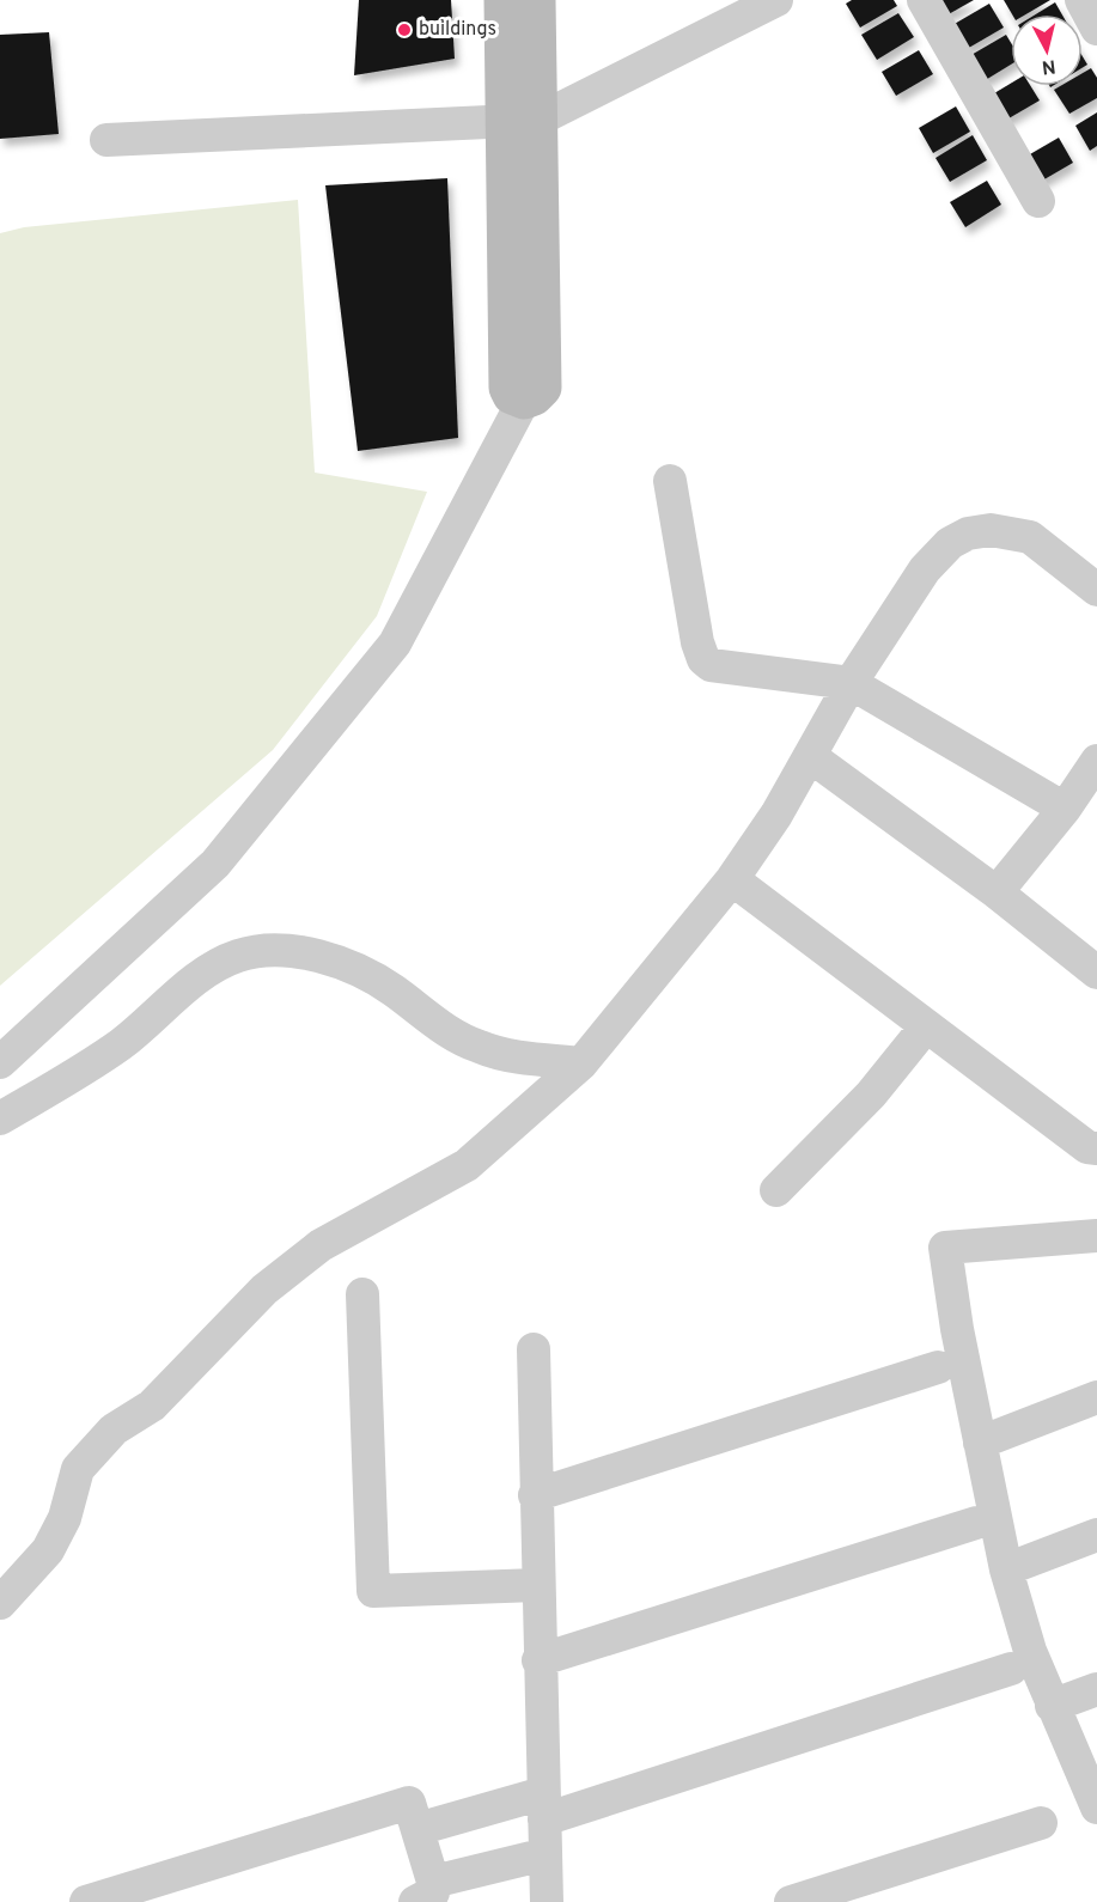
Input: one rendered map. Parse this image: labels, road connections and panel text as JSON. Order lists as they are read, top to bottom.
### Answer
{
  "places": ["buildings"],
  "north": "bottom"
}
